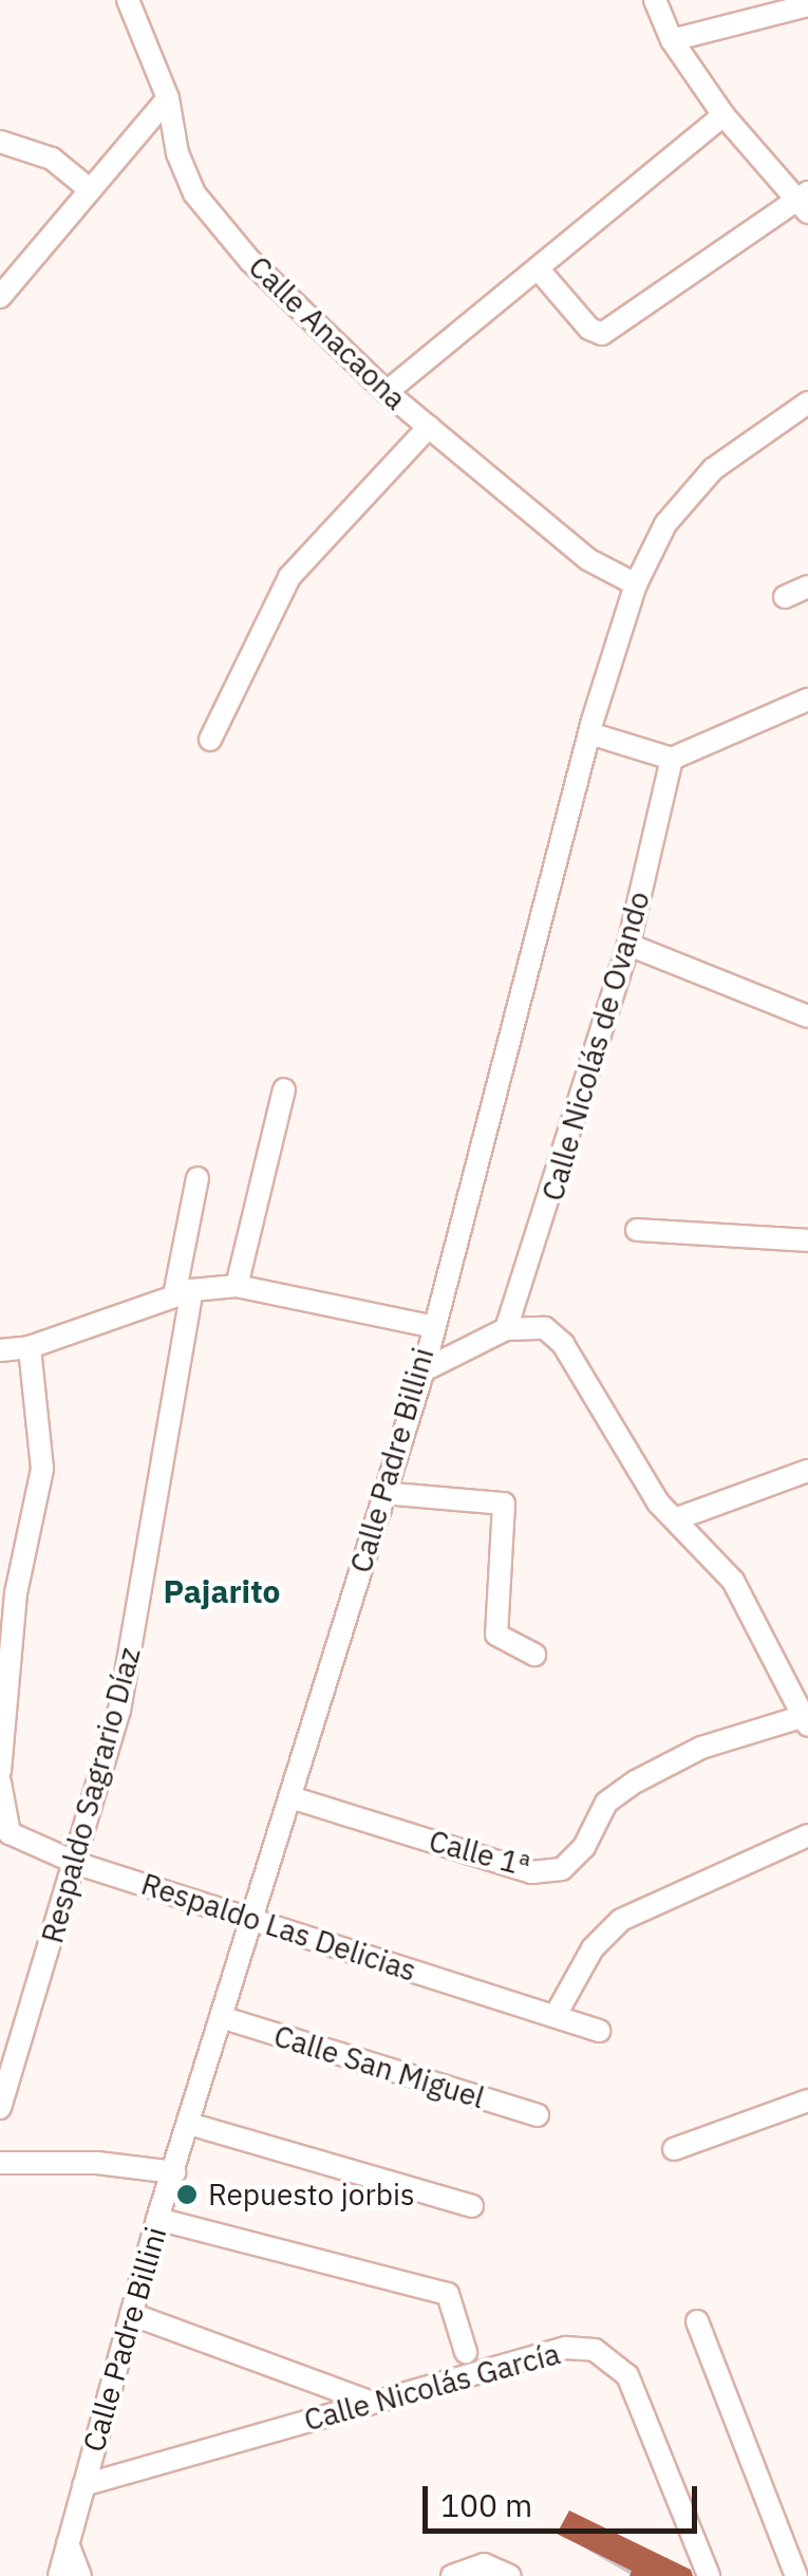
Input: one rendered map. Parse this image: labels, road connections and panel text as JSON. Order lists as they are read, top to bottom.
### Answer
{
  "streets": {
    "street": [
      "Calle Anacaona",
      "Calle Nicolás de Ovando",
      "Calle Padre Billini",
      "Respaldo Sagrario Díaz",
      "Calle 1ª",
      "Respaldo Las Delicias",
      "Calle San Miguel",
      "Calle Nicolás García"
    ]
  },
  "crossings": [
    ["Calle Anacaona", "Calle Padre Billini"],
    ["Calle Padre Billini", "Calle 1ª"],
    ["Calle Padre Billini", "Respaldo Las Delicias"],
    ["Calle Padre Billini", "Calle San Miguel"],
    ["Calle Padre Billini", "Calle Nicolás García"],
    ["Respaldo Sagrario Díaz", "Respaldo Las Delicias"]
  ],
  "districts": ["Pajarito"],
  "places": ["Repuesto jorbis"],
  "scale_bar": "100 m"
}
